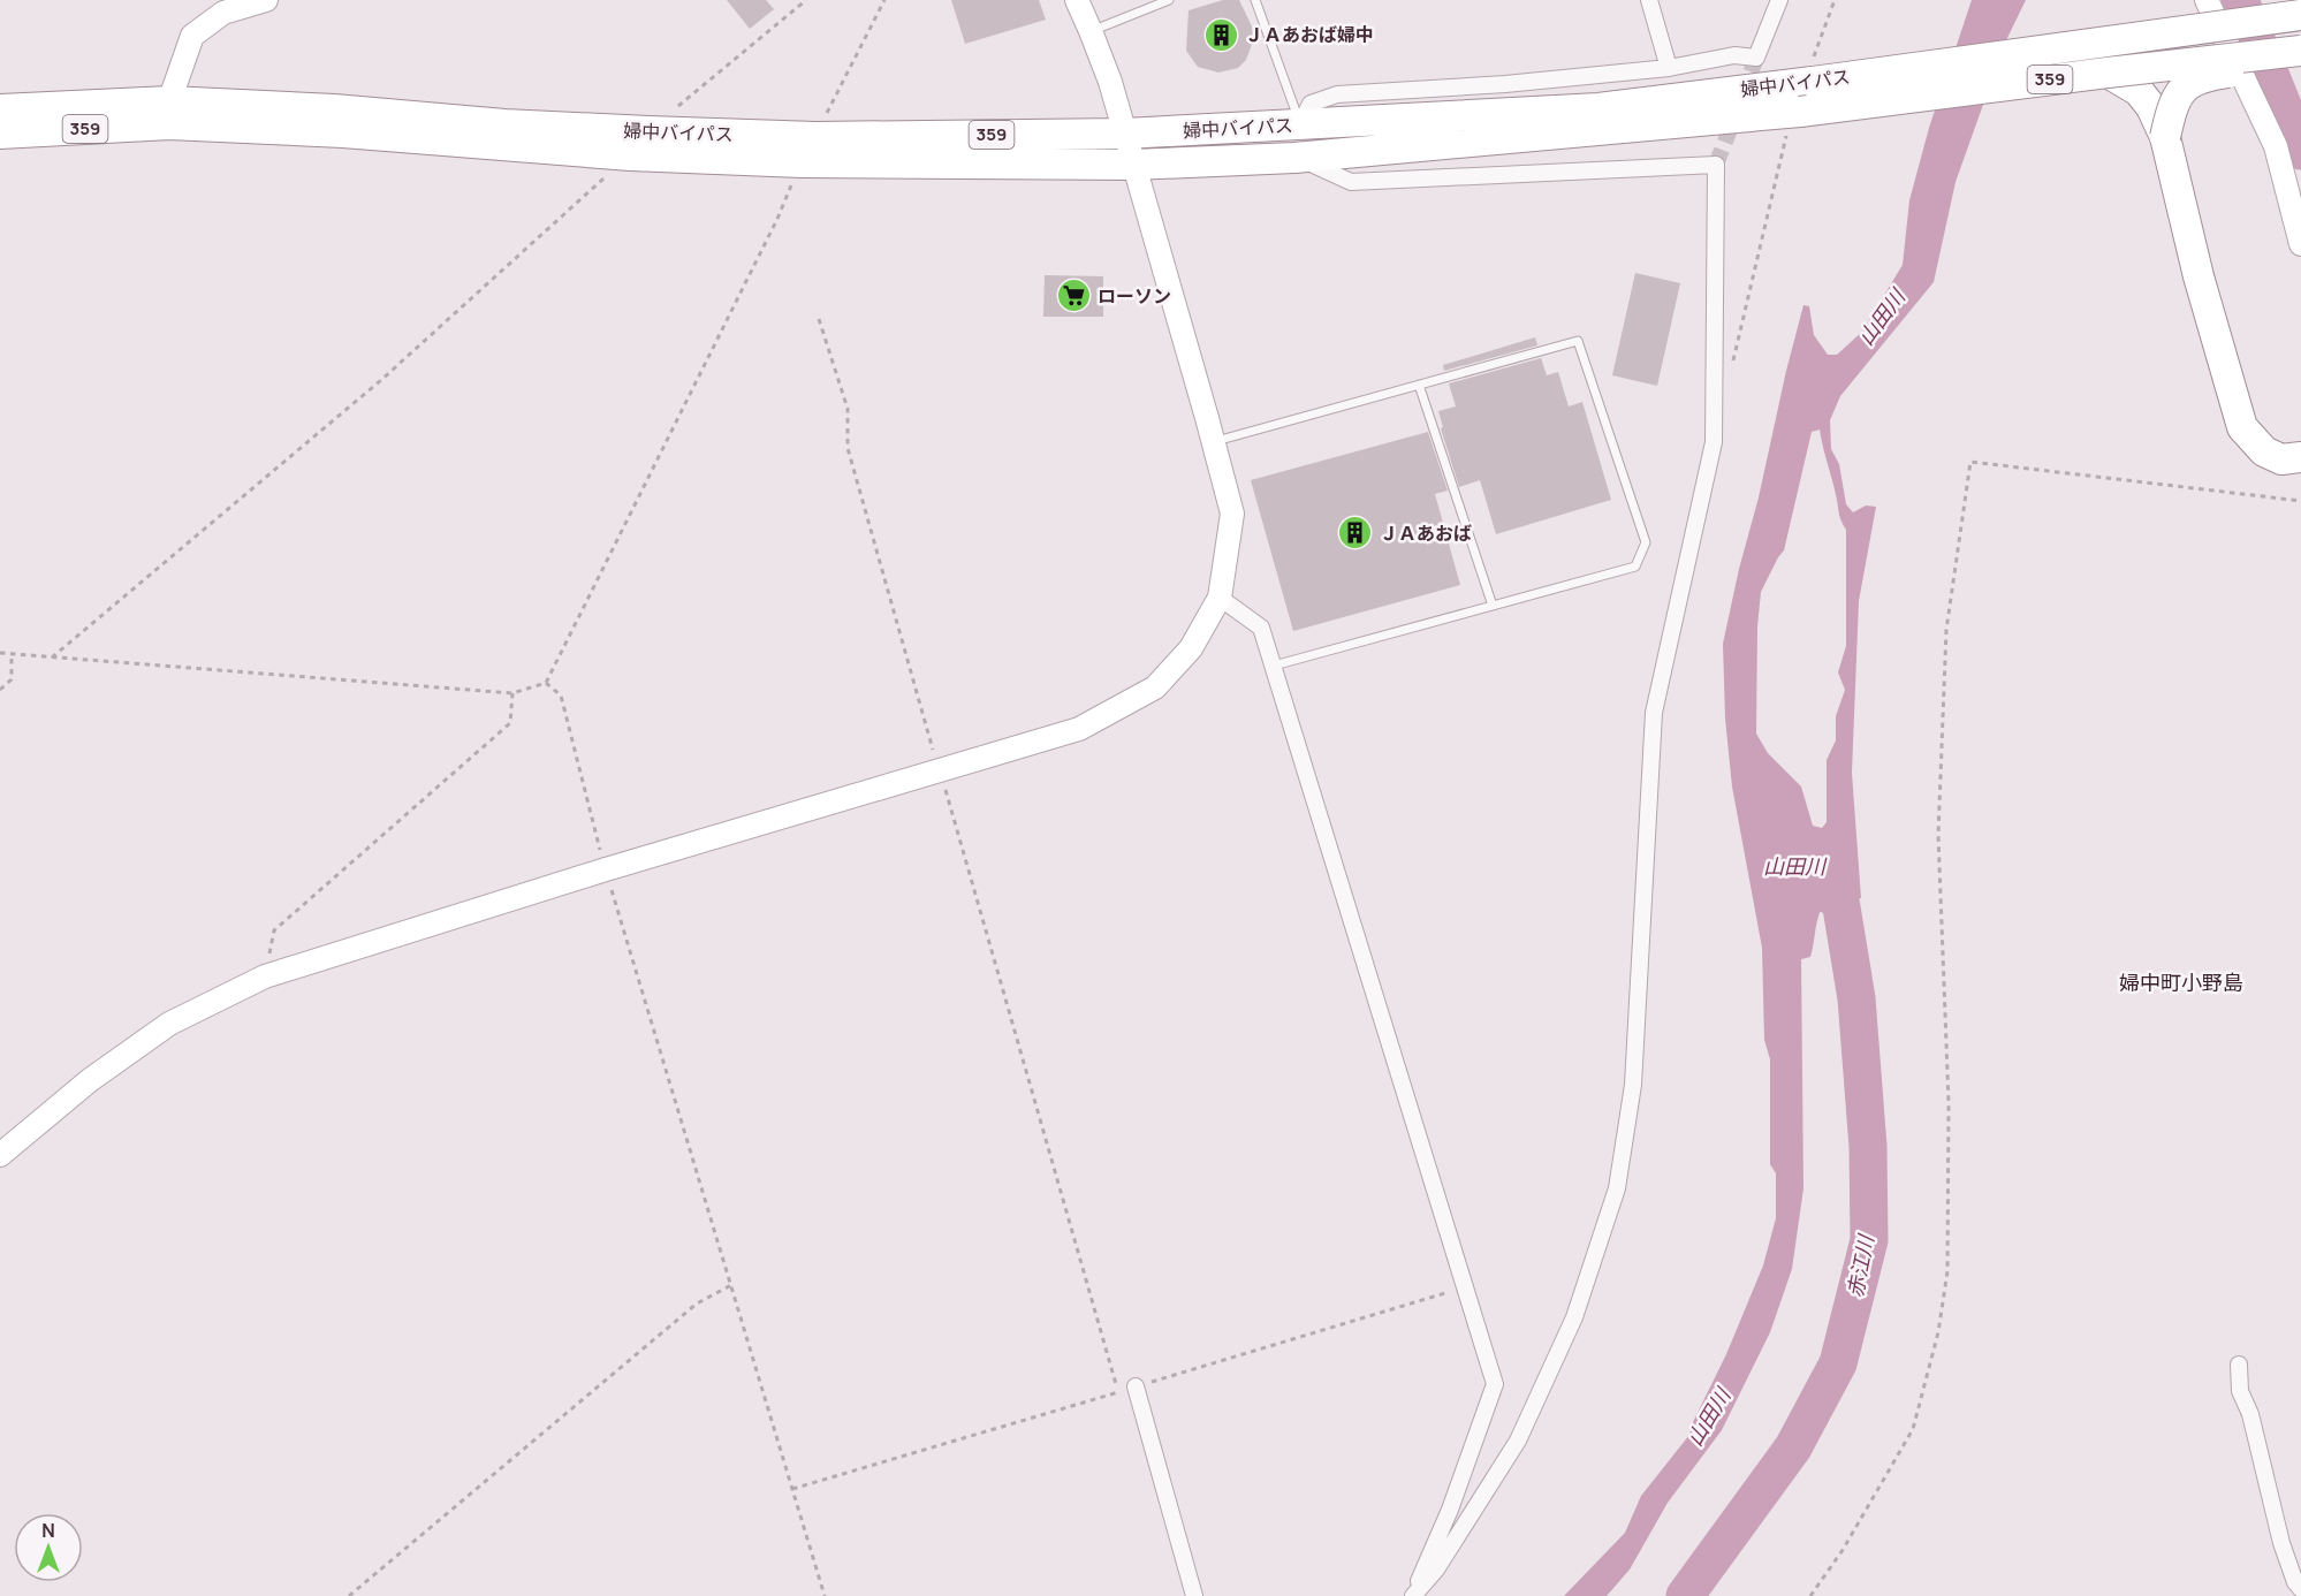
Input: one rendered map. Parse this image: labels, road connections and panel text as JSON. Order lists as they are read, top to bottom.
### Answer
{
  "streets": {
    "highway": ["359", "婦中バイパス"]
  },
  "crossings": [
    ["359", "婦中バイパス"]
  ],
  "districts": ["婦中町小野島"],
  "water": ["山田川", "赤江川"],
  "places": {
    "building": ["ＪＡあおば婦中", "ＪＡあおば"],
    "supermarket": ["ローソン"]
  },
  "north": "top"
}
